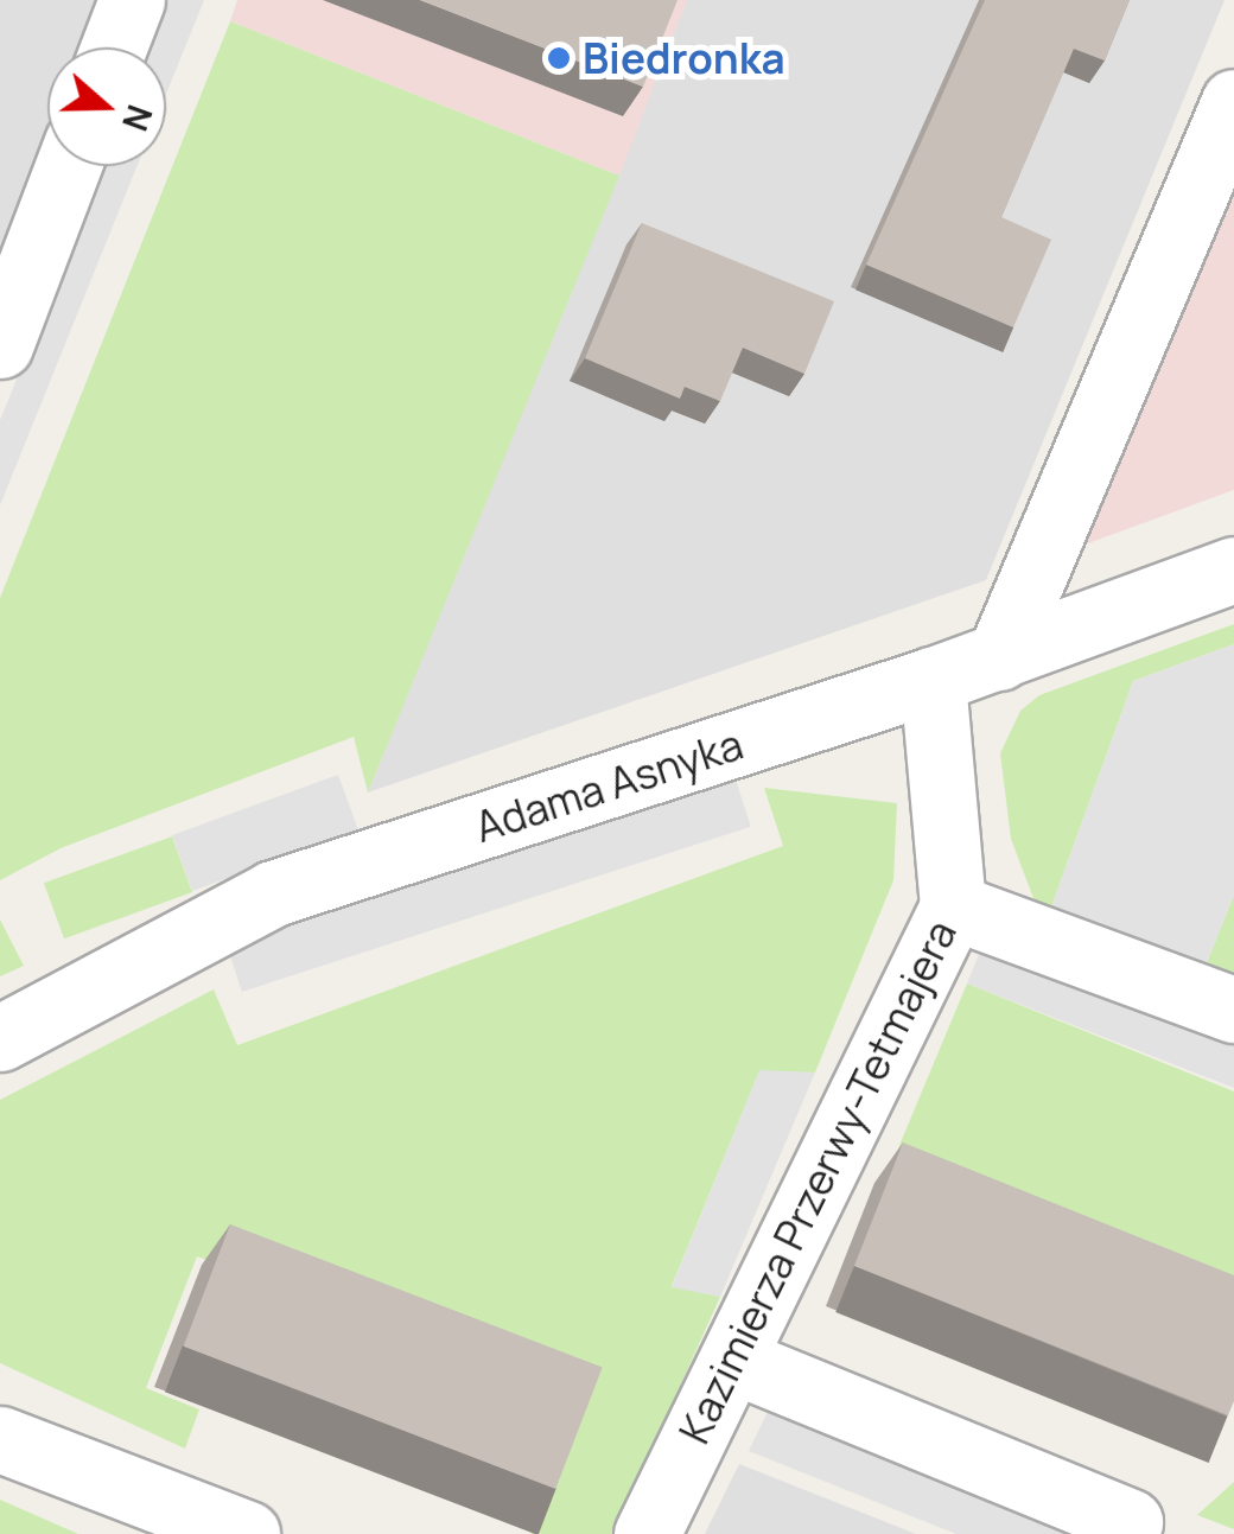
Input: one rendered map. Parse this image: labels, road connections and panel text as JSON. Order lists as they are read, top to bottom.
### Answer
{
  "streets": {
    "street": ["Adama Asnyka", "Kazimierza Przerwy-Tetmajera"]
  },
  "crossings": [
    ["Adama Asnyka", "Kazimierza Przerwy-Tetmajera"]
  ],
  "places": ["Biedronka"],
  "north": "right"
}
